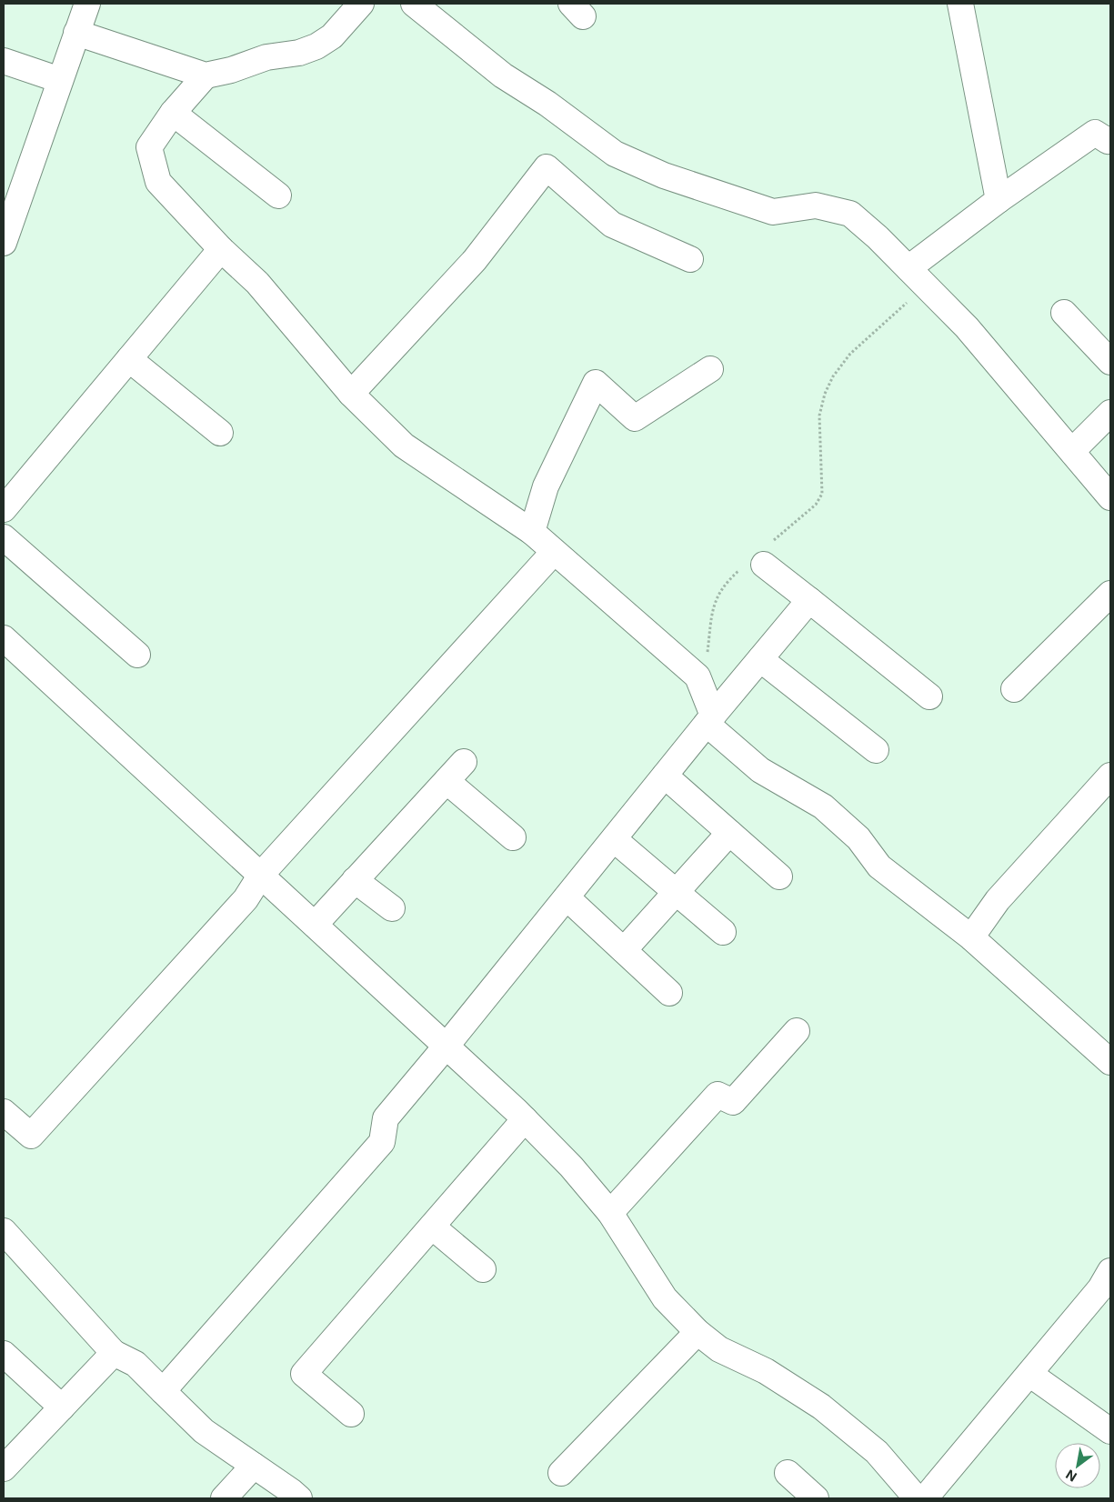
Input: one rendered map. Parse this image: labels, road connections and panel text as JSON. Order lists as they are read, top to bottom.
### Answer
{
  "north": "bottom left"
}
